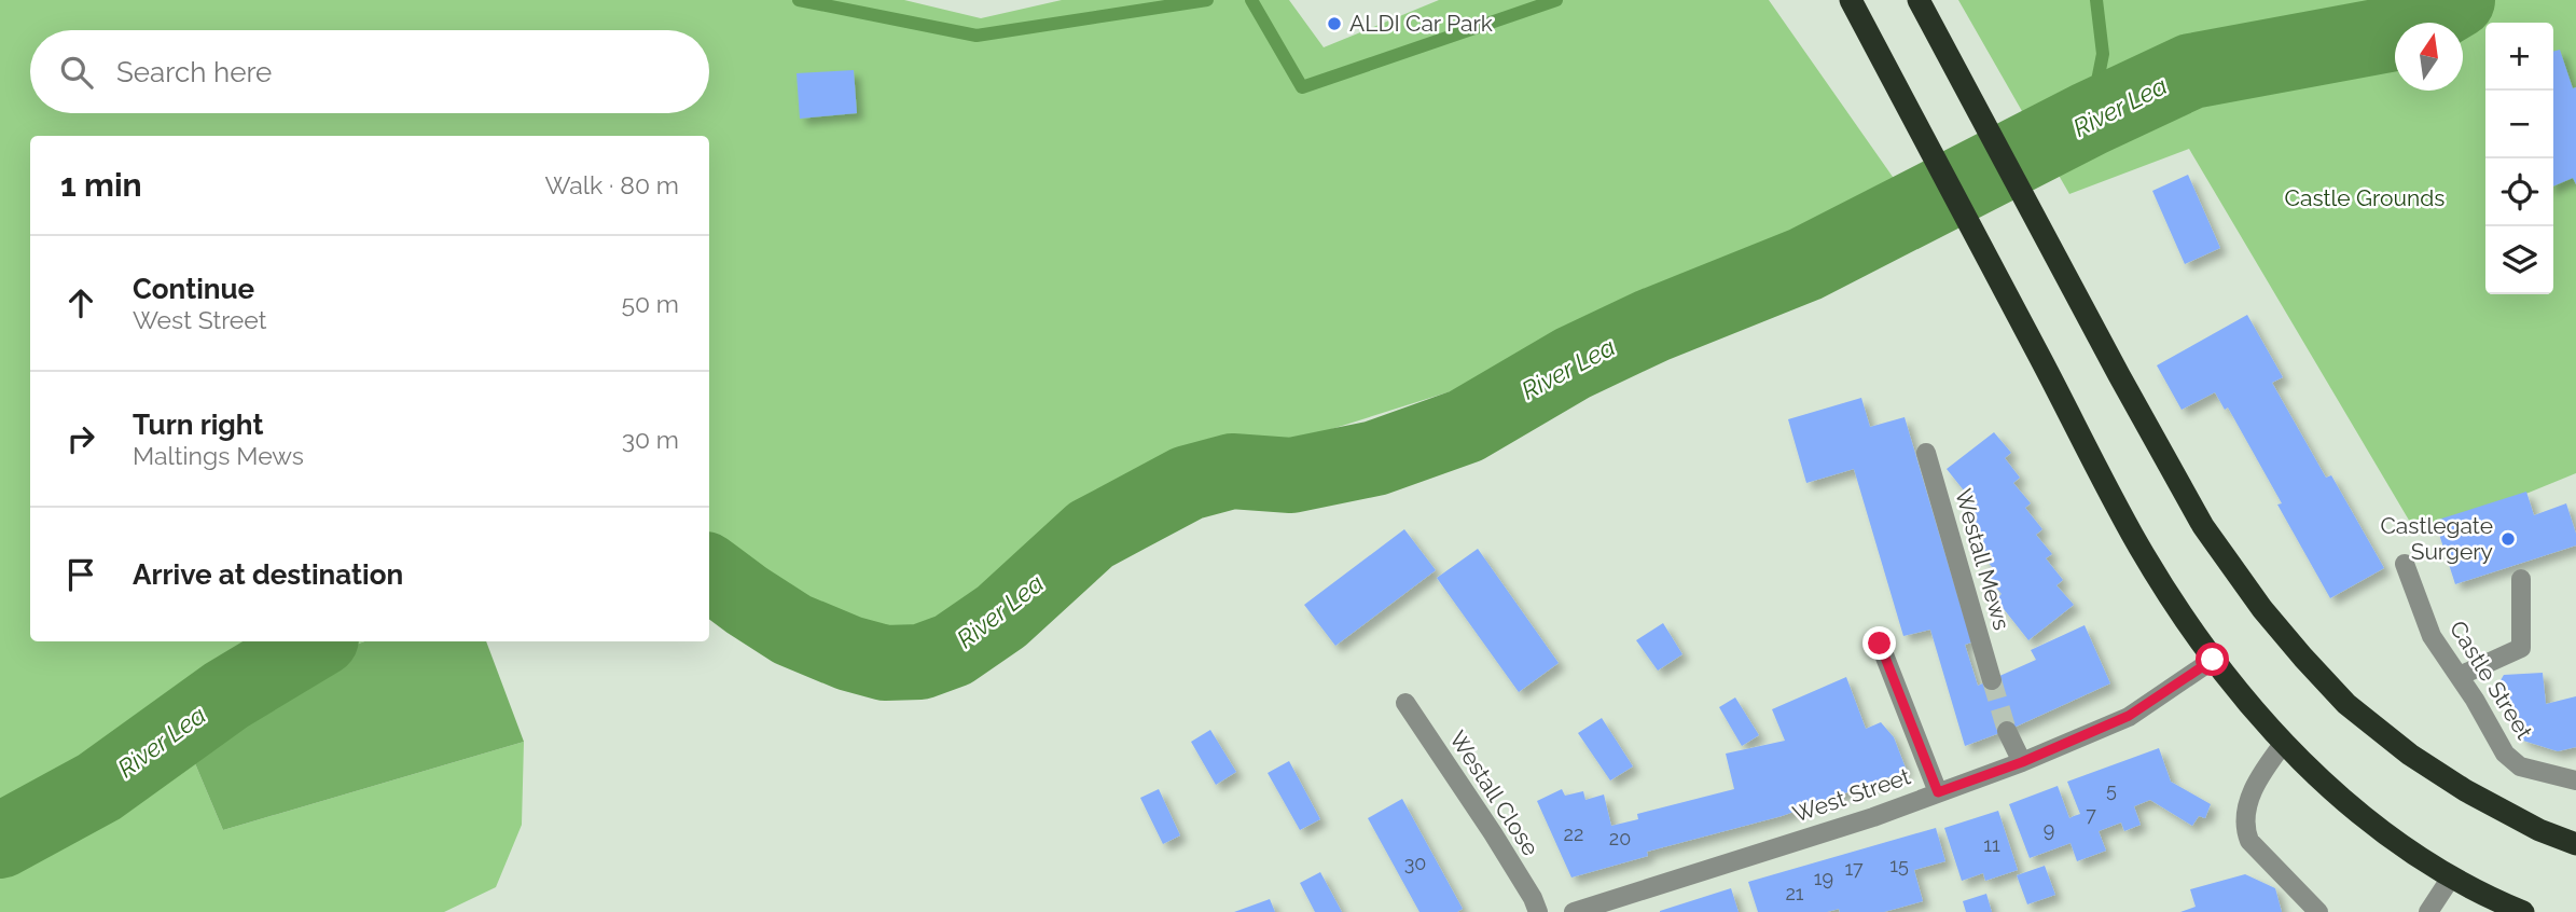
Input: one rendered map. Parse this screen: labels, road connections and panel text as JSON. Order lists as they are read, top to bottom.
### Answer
{
  "streets": {
    "street": [
      "Westall Mews",
      "Castle Street",
      "Westall Close",
      "West Street"
    ]
  },
  "water": ["River Lea"],
  "parks": ["Castle Grounds"],
  "places": ["ALDI Car Park", "Castlegate Surgery"],
  "house_numbers": [
    "5",
    "7",
    "9",
    "22",
    "20",
    "11",
    "30",
    "15",
    "17",
    "19",
    "21"
  ],
  "north": "top",
  "page": {
    "map_buttons": ["+", "−"],
    "search": "Search here",
    "heading": ["1 min", "Walk · 80 m"],
    "list": [
      ["Continue", "West Street", "50 m"],
      ["Turn right", "Maltings Mews", "30 m"],
      "Arrive at destination"
    ]
  }
}
